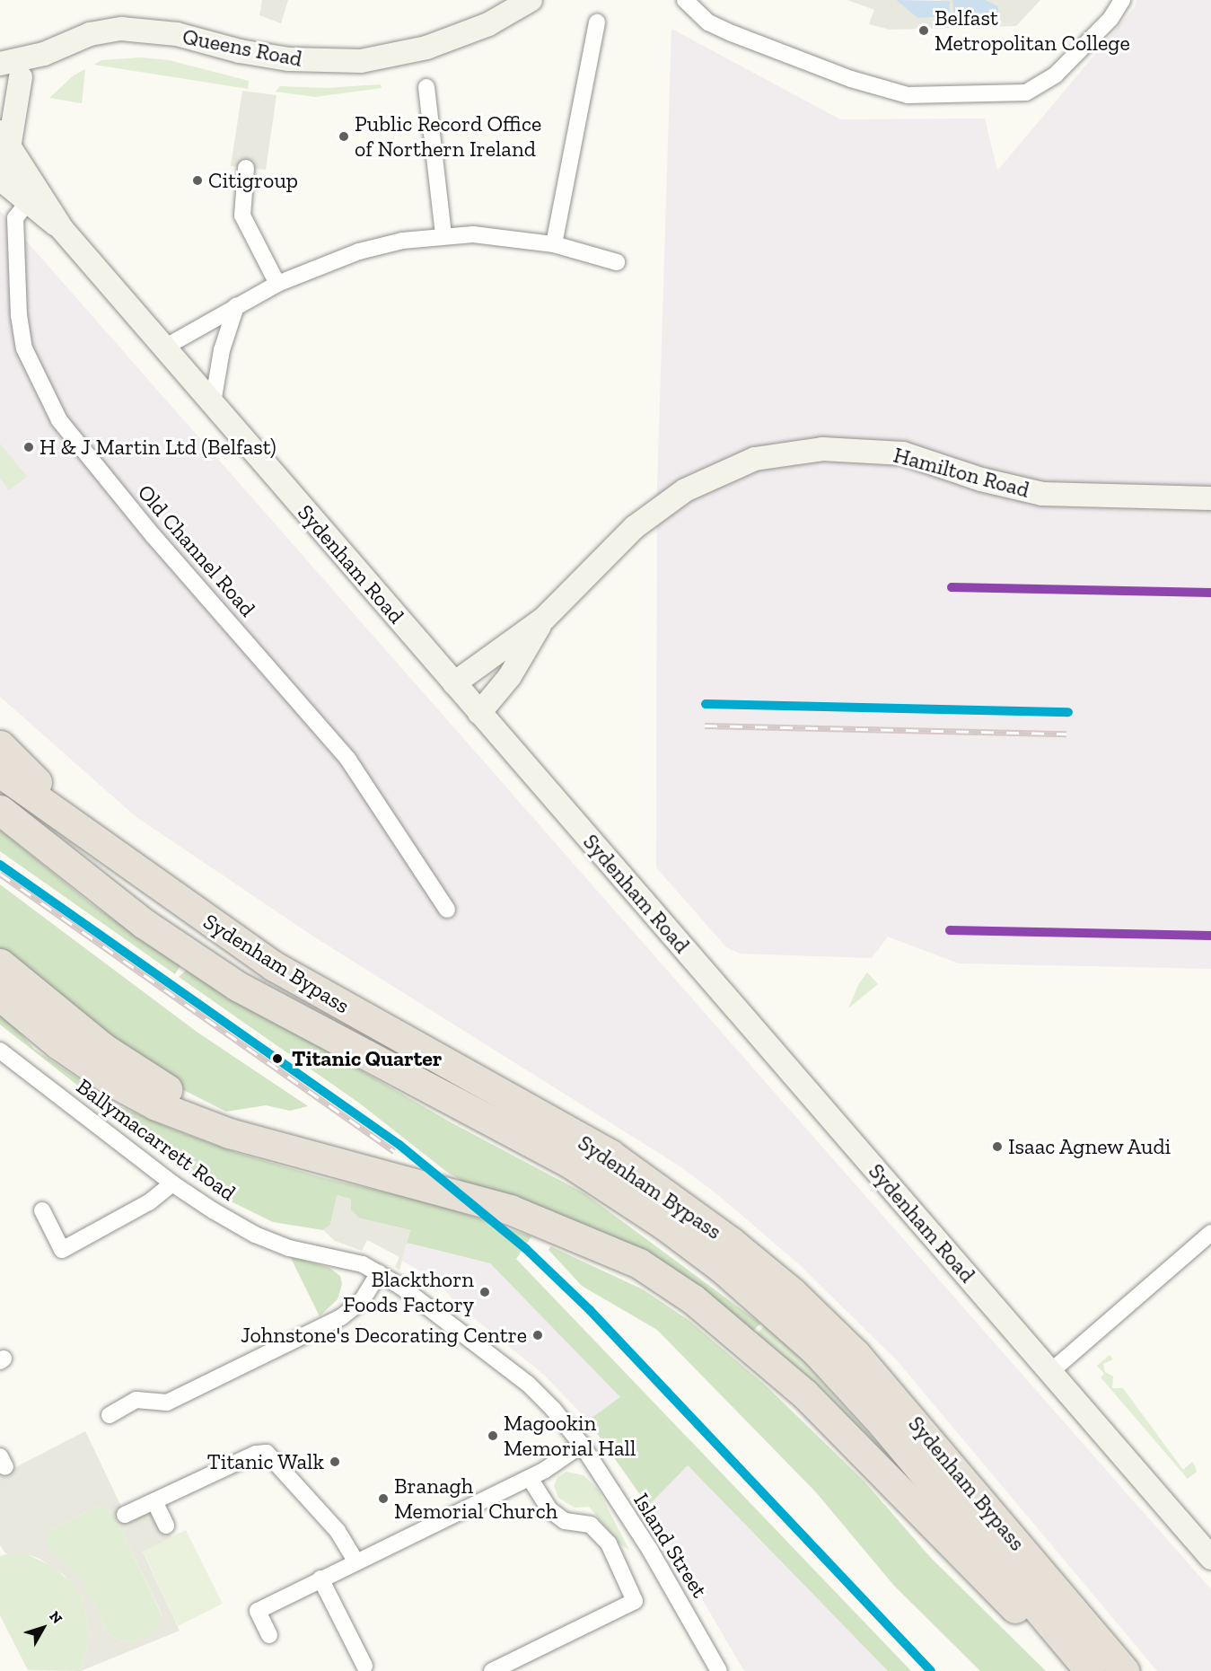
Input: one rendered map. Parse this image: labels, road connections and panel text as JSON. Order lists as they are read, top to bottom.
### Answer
{
  "streets": {
    "highway": ["Sydenham Bypass"],
    "street": [
      "Queens Road",
      "Hamilton Road",
      "Old Channel Road",
      "Sydenham Road",
      "Ballymacarrett Road",
      "Island Street"
    ]
  },
  "crossings": [
    ["Hamilton Road", "Sydenham Road"],
    ["Old Channel Road", "Sydenham Road"],
    ["Ballymacarrett Road", "Island Street"]
  ],
  "places": [
    "Belfast Metropolitan College",
    "Public Record Office of Northern Ireland",
    "Citigroup",
    "H & J Martin Ltd (Belfast)",
    "Titanic Quarter",
    "Isaac Agnew Audi",
    "Blackthorn Foods Factory",
    "Johnstone's Decorating Centre",
    "Magookin Memorial Hall",
    "Titanic Walk",
    "Branagh Memorial Church"
  ],
  "north": "top right"
}
